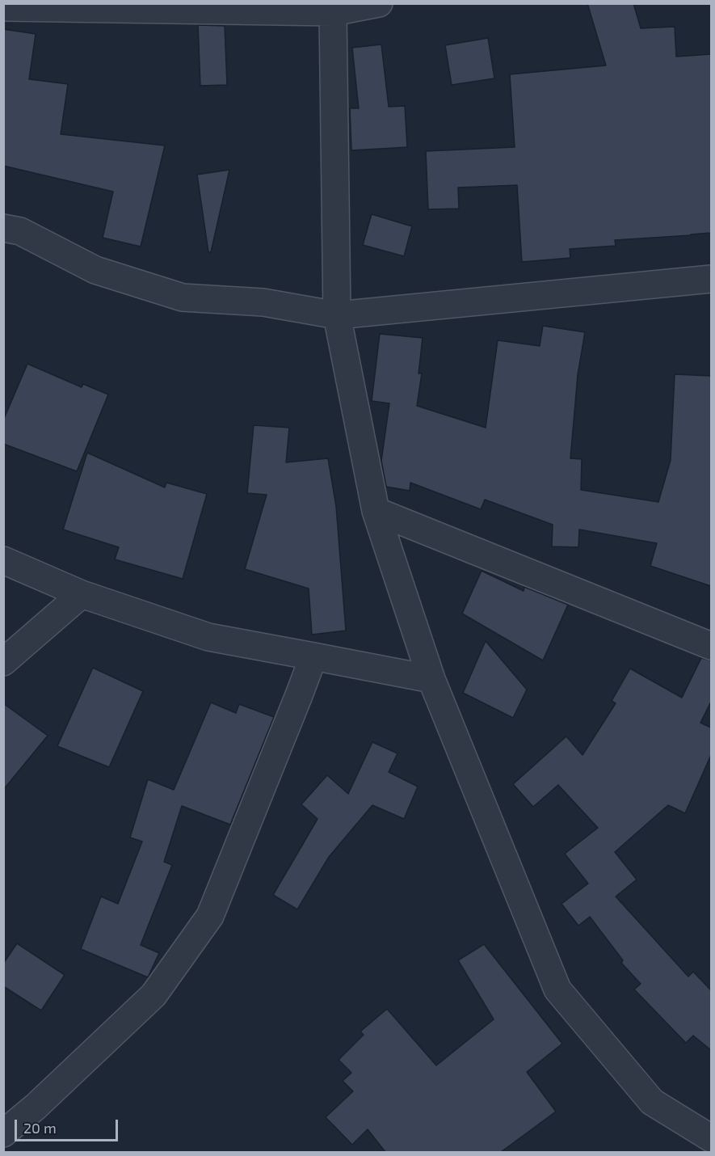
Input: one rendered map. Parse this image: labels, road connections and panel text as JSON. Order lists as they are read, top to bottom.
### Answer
{
  "scale_bar": "20 m"
}
